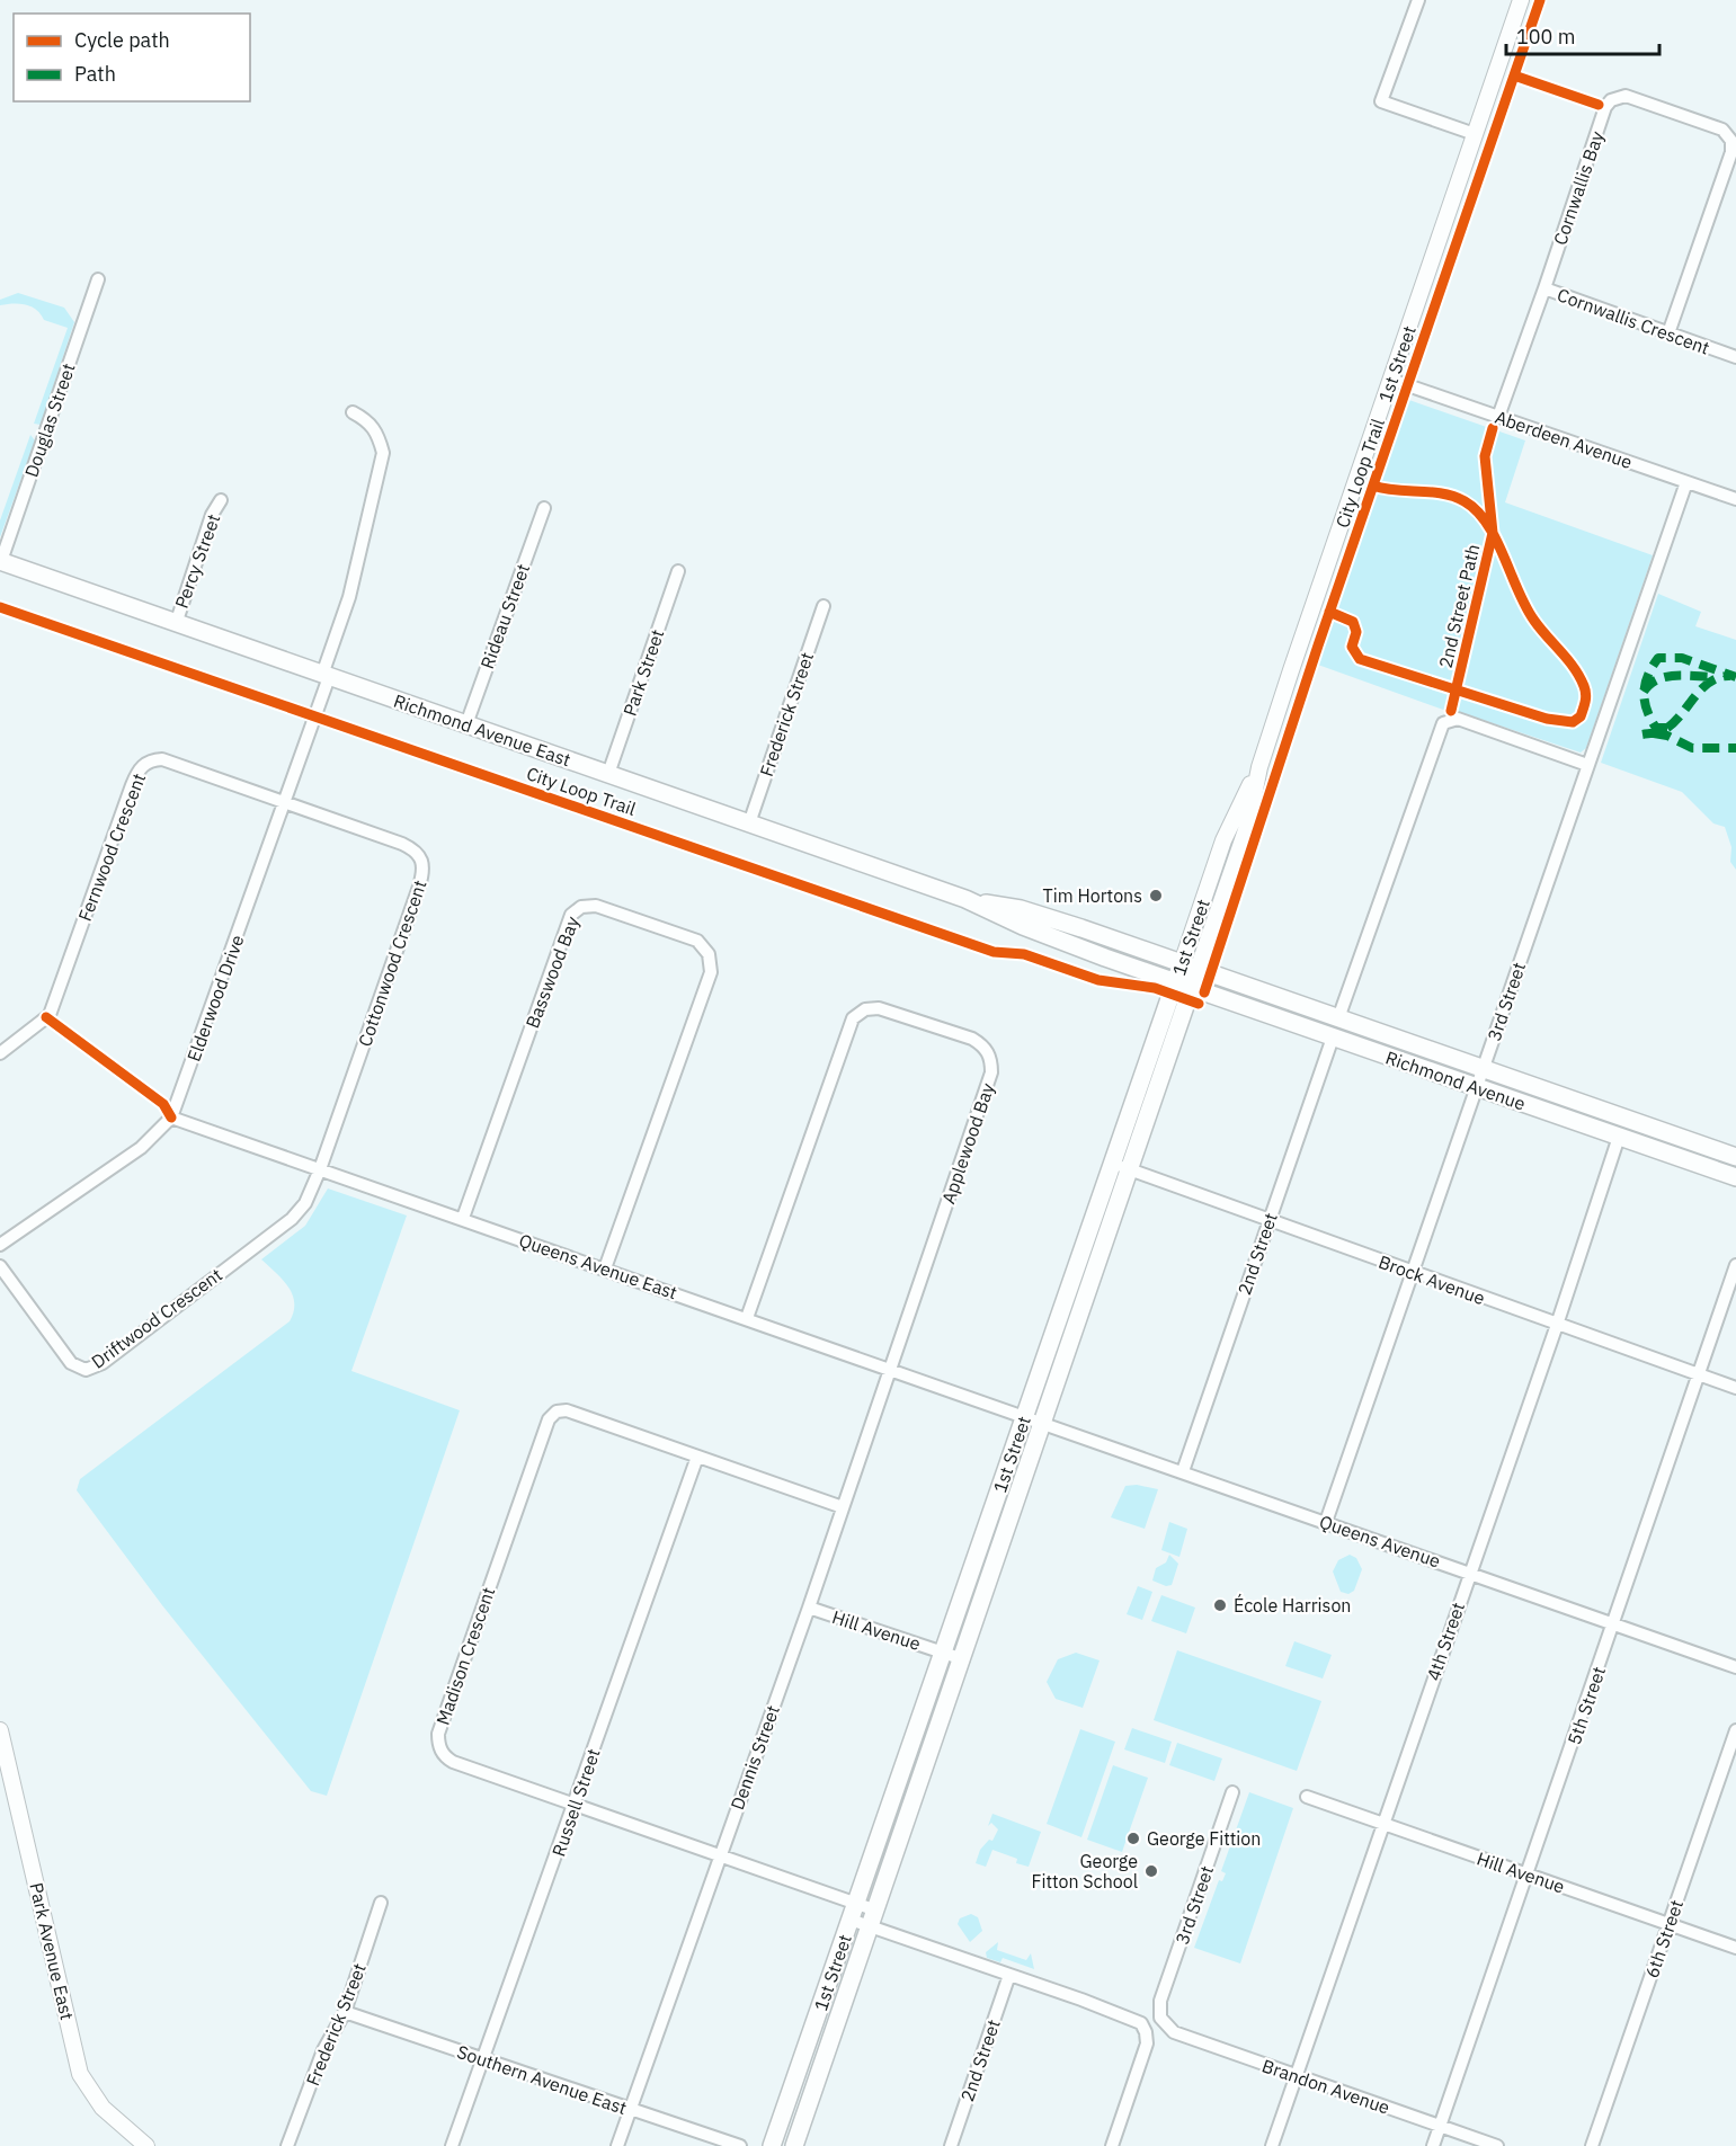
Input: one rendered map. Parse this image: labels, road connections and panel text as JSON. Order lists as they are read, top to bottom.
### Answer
{
  "streets": {
    "main road": ["1st Street", "Richmond Avenue East", "Richmond Avenue"],
    "street": [
      "Cornwallis Bay",
      "Cornwallis Crescent",
      "Douglas Street",
      "Aberdeen Avenue",
      "Percy Street",
      "Rideau Street",
      "Park Street",
      "Frederick Street",
      "Fernwood Crescent",
      "Cottonwood Crescent",
      "Basswood Bay",
      "Elderwood Drive",
      "3rd Street",
      "Applewood Bay",
      "2nd Street",
      "Queens Avenue East",
      "Brock Avenue",
      "Driftwood Crescent",
      "Queens Avenue",
      "Hill Avenue",
      "4th Street",
      "Madison Crescent",
      "5th Street",
      "Dennis Street",
      "Russell Street",
      "6th Street",
      "Park Avenue East",
      "Southern Avenue East",
      "Brandon Avenue"
    ],
    "cycle path": ["City Loop Trail", "2nd Street Path"]
  },
  "crossings": [
    ["Cornwallis Bay", "Cornwallis Crescent"],
    ["Cornwallis Crescent", "Aberdeen Avenue"],
    ["1st Street", "Aberdeen Avenue"],
    ["1st Street", "Richmond Avenue East"],
    ["1st Street", "Richmond Avenue"],
    ["1st Street", "Queens Avenue East"],
    ["1st Street", "Brock Avenue"],
    ["1st Street", "Queens Avenue"],
    ["1st Street", "Hill Avenue"],
    ["1st Street", "Madison Crescent"],
    ["Douglas Street", "Richmond Avenue East"],
    ["Aberdeen Avenue", "3rd Street"],
    ["Percy Street", "Richmond Avenue East"],
    ["Rideau Street", "Richmond Avenue East"],
    ["Park Street", "Richmond Avenue East"],
    ["Frederick Street", "Richmond Avenue East"],
    ["Frederick Street", "Southern Avenue East"],
    ["Richmond Avenue East", "Elderwood Drive"],
    ["Richmond Avenue East", "Richmond Avenue"],
    ["Fernwood Crescent", "Cottonwood Crescent"],
    ["Fernwood Crescent", "Elderwood Drive"],
    ["Cottonwood Crescent", "Elderwood Drive"],
    ["Cottonwood Crescent", "Queens Avenue East"],
    ["Cottonwood Crescent", "Driftwood Crescent"],
    ["Basswood Bay", "Queens Avenue East"],
    ["Elderwood Drive", "Queens Avenue East"],
    ["3rd Street", "Richmond Avenue"],
    ["3rd Street", "Brock Avenue"],
    ["3rd Street", "Queens Avenue"],
    ["3rd Street", "Brandon Avenue"],
    ["Richmond Avenue", "2nd Street"],
    ["Richmond Avenue", "4th Street"],
    ["Applewood Bay", "Queens Avenue East"],
    ["Applewood Bay", "Dennis Street"],
    ["2nd Street", "Brock Avenue"],
    ["2nd Street", "Queens Avenue"],
    ["Queens Avenue East", "Driftwood Crescent"],
    ["Queens Avenue East", "Queens Avenue"],
    ["Queens Avenue East", "Dennis Street"],
    ["Brock Avenue", "4th Street"],
    ["Brock Avenue", "5th Street"],
    ["Queens Avenue", "4th Street"],
    ["Queens Avenue", "5th Street"],
    ["Hill Avenue", "4th Street"],
    ["Hill Avenue", "5th Street"],
    ["Hill Avenue", "Dennis Street"],
    ["Hill Avenue", "6th Street"],
    ["4th Street", "Brandon Avenue"],
    ["Madison Crescent", "Dennis Street"],
    ["Madison Crescent", "Russell Street"],
    ["5th Street", "Brandon Avenue"],
    ["Dennis Street", "Southern Avenue East"],
    ["Russell Street", "Southern Avenue East"]
  ],
  "places": [
    "Tim Hortons",
    "École Harrison",
    "George Fittion",
    "George Fitton School"
  ],
  "legend": ["Cycle path", "Path"],
  "scale_bar": "100 m"
}
